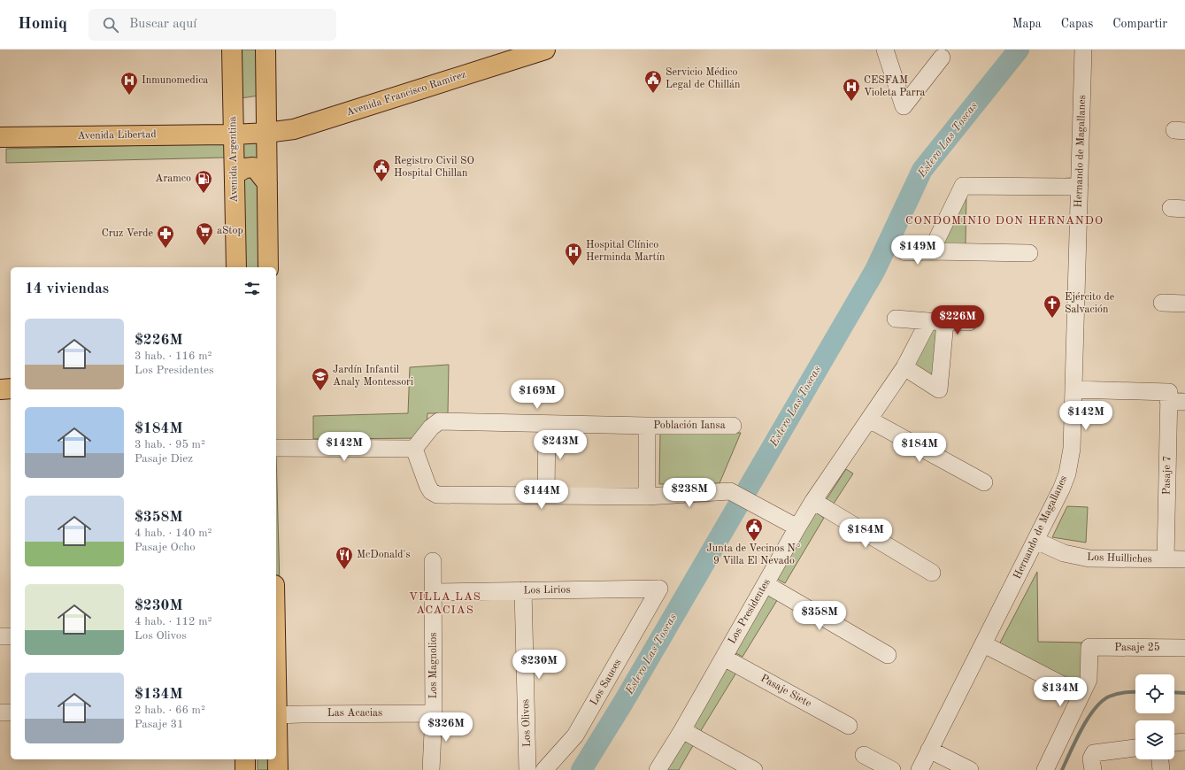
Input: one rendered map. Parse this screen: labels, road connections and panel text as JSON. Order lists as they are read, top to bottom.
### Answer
{
  "streets": {
    "main road": ["Avenida Francisco Ramírez", "Avenida Libertad", "Avenida Argentina"],
    "street": [
      "Hernando de Magallanes",
      "Población Iansa",
      "Pasaje 7",
      "Los Huilliches",
      "Los Lirios",
      "Los Presidentes",
      "Pasaje 25",
      "Los Magnolios",
      "Los Sauces",
      "Pasaje Siete",
      "Las Acacias",
      "Los Olivos"
    ]
  },
  "crossings": [
    ["Avenida Francisco Ramírez", "Avenida Libertad"],
    ["Avenida Francisco Ramírez", "Avenida Argentina"],
    ["Avenida Libertad", "Avenida Argentina"],
    ["Hernando de Magallanes", "Los Huilliches"],
    ["Pasaje 7", "Los Huilliches"],
    ["Los Lirios", "Los Magnolios"],
    ["Los Lirios", "Los Sauces"],
    ["Los Lirios", "Los Olivos"],
    ["Los Presidentes", "Pasaje Siete"],
    ["Los Magnolios", "Las Acacias"]
  ],
  "districts": ["CONDOMINIO DON HERNANDO", "VILLA LAS ACACIAS"],
  "water": ["Estero Las Toscas"],
  "places": {
    "public building": ["Servicio Médico Legal de Chillán", "Registro Civil SO Hospital Chillan", "Junta de Vecinos N° 9 Villa El Nevado"],
    "hospital": ["Inmunomedica", "CESFAM Violeta Parra", "Hospital Clínico Herminda Martín"],
    "fuel station": ["Aramco"],
    "supermarket": ["aStop"],
    "pharmacy": ["Cruz Verde"],
    "church": ["Ejército de Salvación"],
    "school or university": ["Jardín Infantil Analy Montessori"],
    "restaurant": ["McDonald's"]
  },
  "page": {
    "header": "Homiq",
    "search": "Buscar aquí",
    "nav": ["Mapa", "Capas", "Compartir"],
    "price": [
      "$149M",
      "$226M",
      "$169M",
      "$142M",
      "$243M",
      "$142M",
      "$184M",
      "$238M",
      "$144M",
      "$184M",
      "$358M",
      "$230M",
      "$134M",
      "$326M"
    ],
    "heading": "14 viviendas",
    "list": [
      {
        "name": "$226M",
        "note": "3 hab. · 116 m² · Los Presidentes"
      },
      {
        "name": "$184M",
        "note": "3 hab. · 95 m² · Pasaje Diez"
      },
      {
        "name": "$358M",
        "note": "4 hab. · 140 m² · Pasaje Ocho"
      },
      {
        "name": "$230M",
        "note": "4 hab. · 112 m² · Los Olivos"
      },
      {
        "name": "$134M",
        "note": "2 hab. · 66 m² · Pasaje 31"
      }
    ]
  }
}
